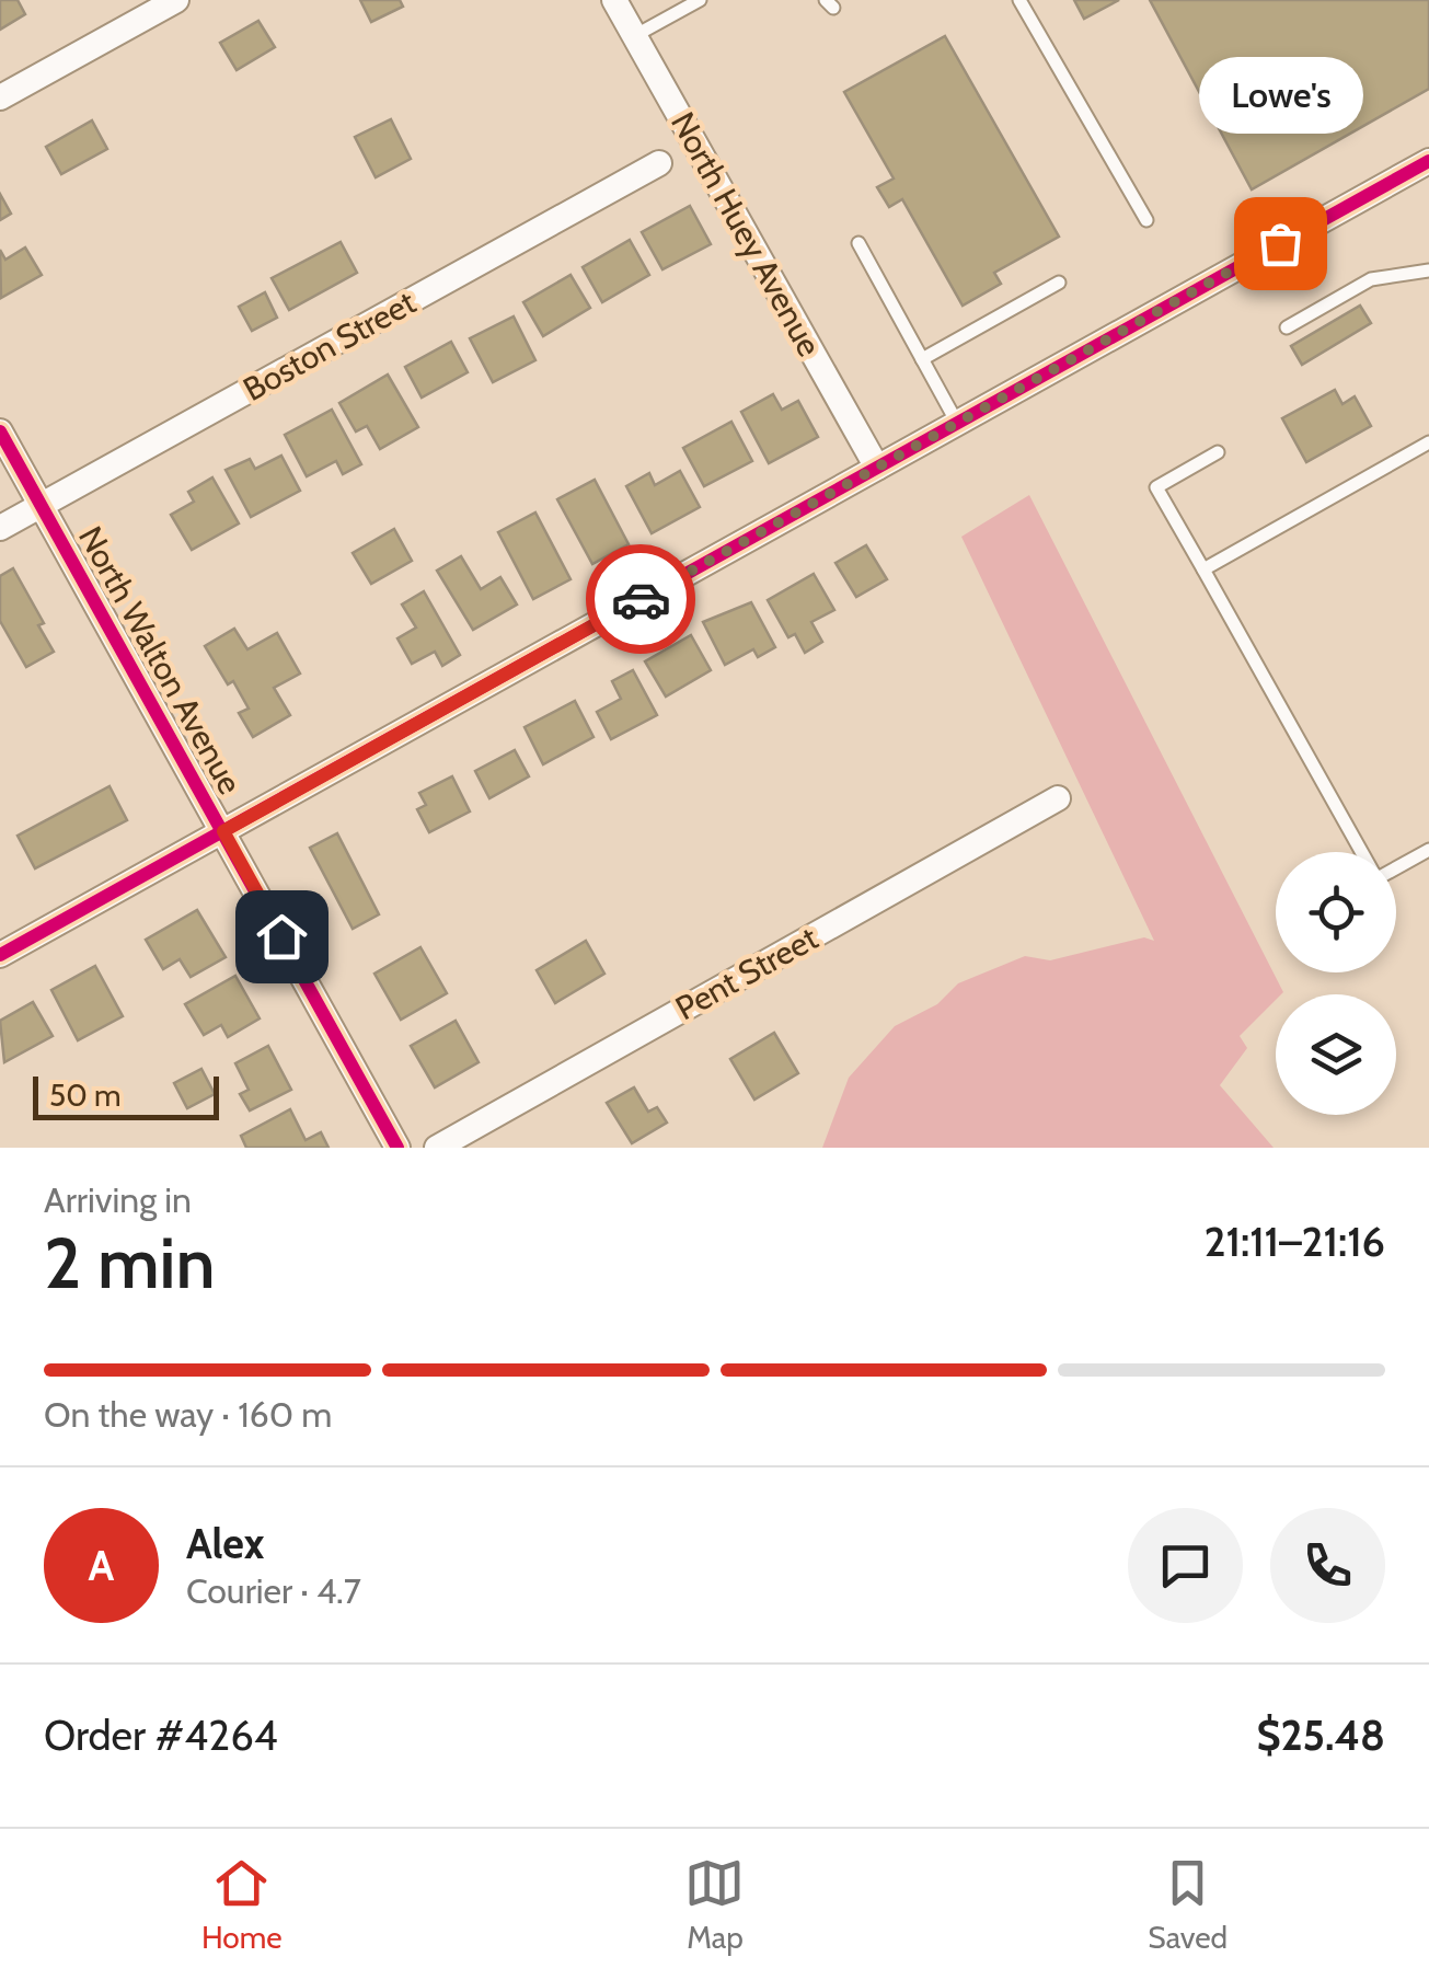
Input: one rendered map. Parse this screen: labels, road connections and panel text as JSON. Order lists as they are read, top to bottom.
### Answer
{
  "streets": {
    "street": [
      "North Huey Avenue",
      "Boston Street",
      "North Walton Avenue",
      "Pent Street"
    ]
  },
  "crossings": [
    ["Boston Street", "North Walton Avenue"]
  ],
  "places": ["Lowe's"],
  "scale_bar": "50 m",
  "page": {
    "bubble": "Lowe's",
    "scale": "50 m",
    "heading": ["2 min", "Arriving in", "21:11–21:16"],
    "panel": [
      "Alex",
      "Courier · 4.7",
      "Order #4264",
      "$25.48"
    ],
    "bar": "On the way · 160 m",
    "round": "A",
    "tabs": ["Home", "Map", "Saved"]
  }
}
